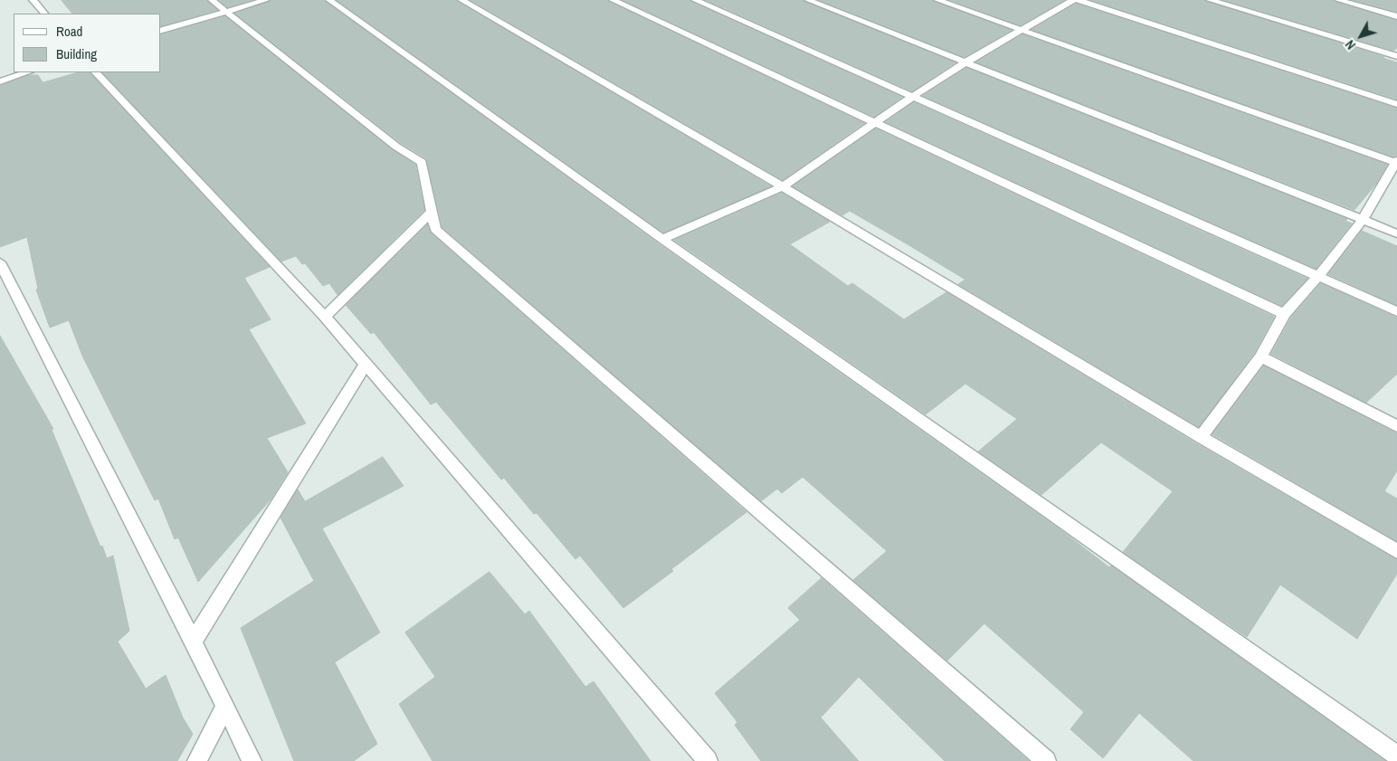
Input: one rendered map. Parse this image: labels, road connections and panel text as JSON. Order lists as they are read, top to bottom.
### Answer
{
  "legend": ["Road", "Building"],
  "north": "bottom left"
}
